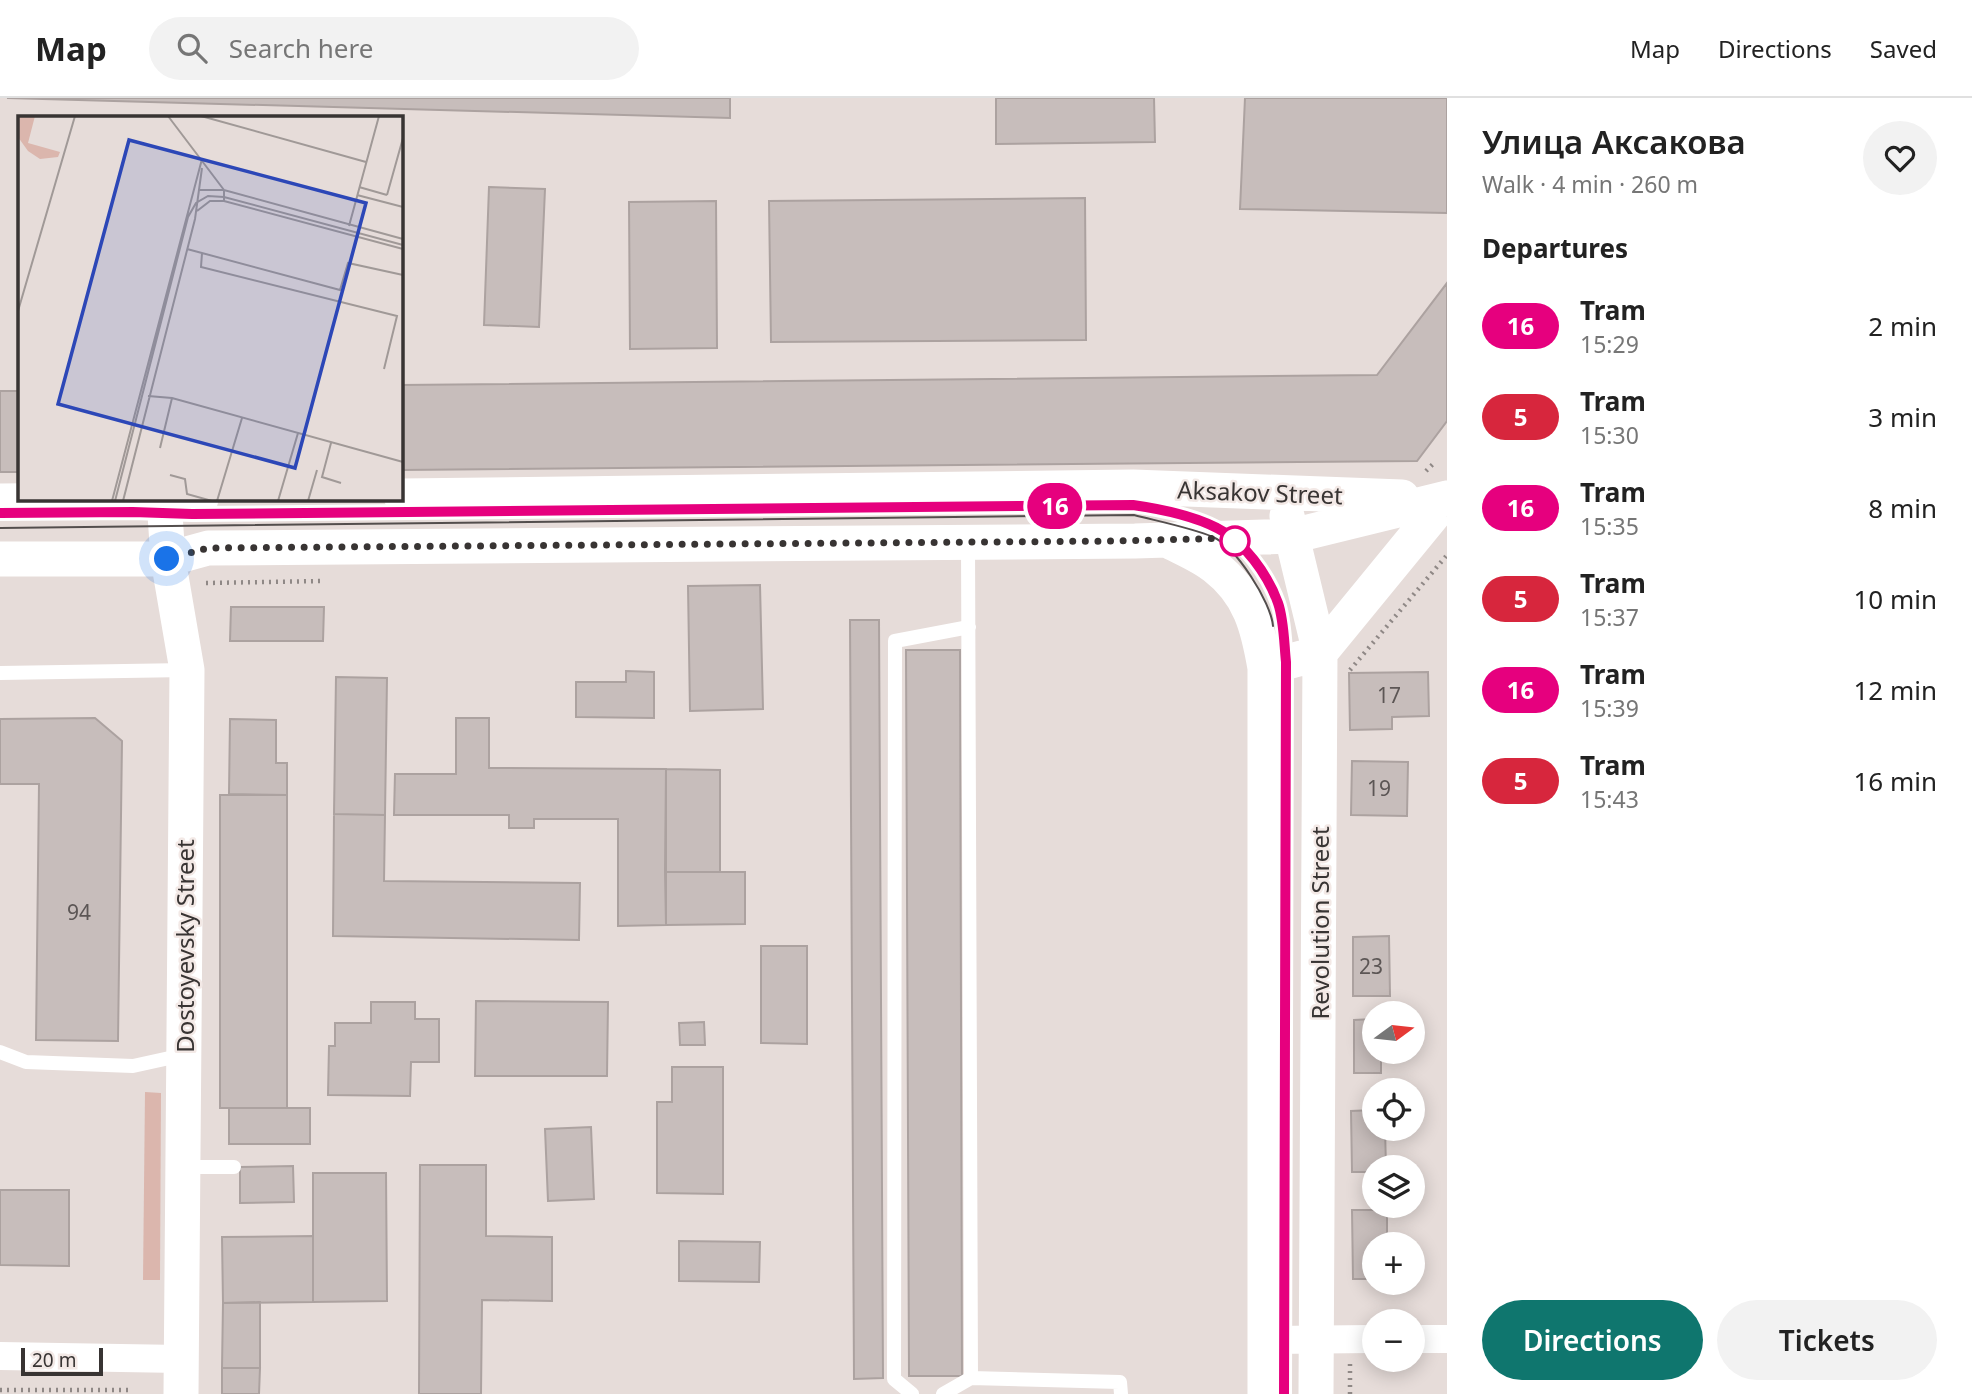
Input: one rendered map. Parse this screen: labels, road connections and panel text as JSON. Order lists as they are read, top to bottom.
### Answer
{
  "streets": {
    "street": ["Aksakov Street", "Revolution Street", "Dostoyevsky Street"]
  },
  "crossings": [
    ["Aksakov Street", "Revolution Street"]
  ],
  "lines": ["tram line 16"],
  "house_numbers": [
    "17",
    "19",
    "94",
    "23"
  ],
  "scale_bar": "20 m",
  "north": "right",
  "page": {
    "header": "Map",
    "search": "Search here",
    "nav": ["Map", "Directions", "Saved"],
    "on_map": "16",
    "heading": [
      ["Улица Аксакова", "Walk · 4 min · 260 m"],
      "Departures"
    ],
    "list": [
      {
        "mark": "16",
        "name": "Tram",
        "note": "15:29",
        "value": "2 min"
      },
      {
        "mark": "5",
        "name": "Tram",
        "note": "15:30",
        "value": "3 min"
      },
      {
        "mark": "16",
        "name": "Tram",
        "note": "15:35",
        "value": "8 min"
      },
      {
        "mark": "5",
        "name": "Tram",
        "note": "15:37",
        "value": "10 min"
      },
      {
        "mark": "16",
        "name": "Tram",
        "note": "15:39",
        "value": "12 min"
      },
      {
        "mark": "5",
        "name": "Tram",
        "note": "15:43",
        "value": "16 min"
      }
    ],
    "map_buttons": ["+", "−"],
    "buttons": ["Directions", "Tickets"],
    "scale": "20 m"
  }
}
